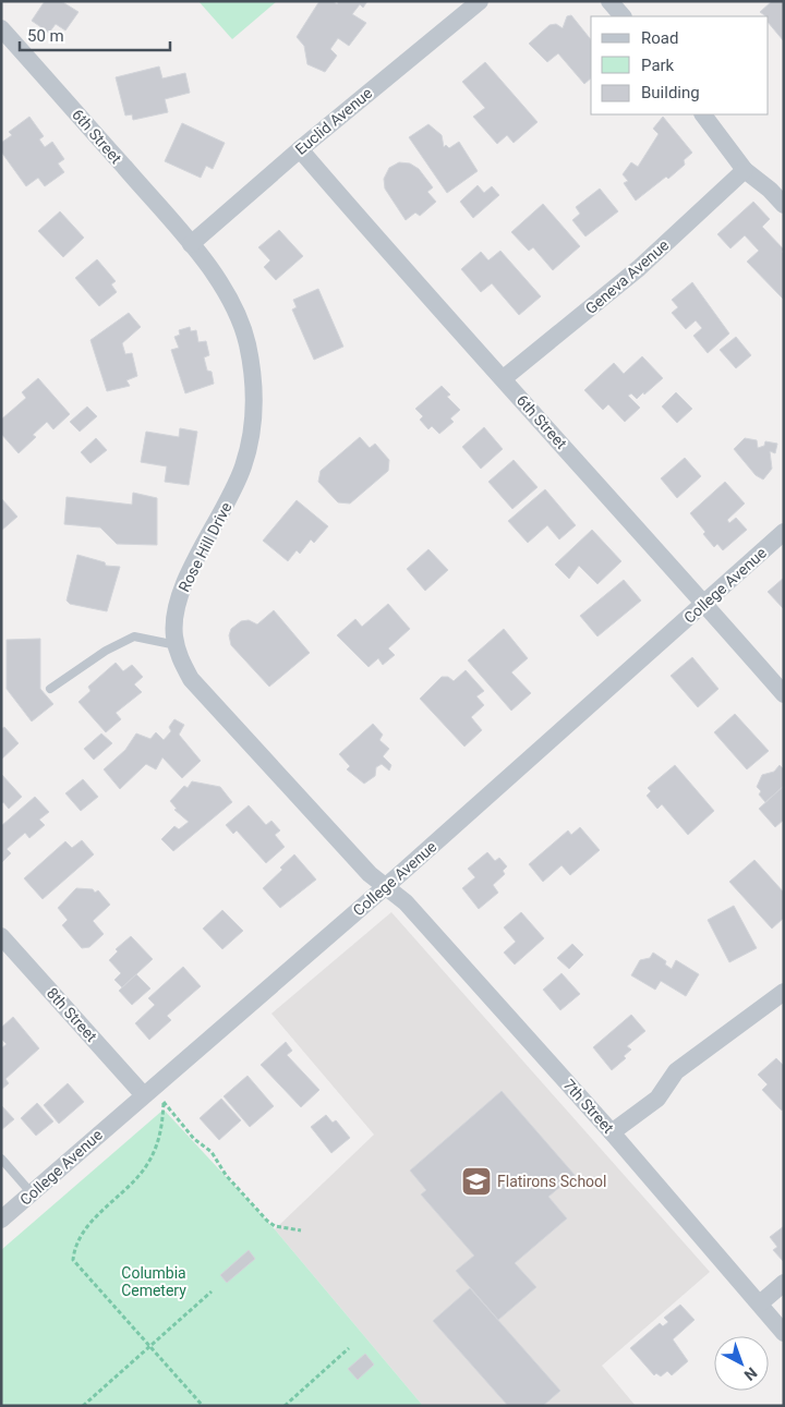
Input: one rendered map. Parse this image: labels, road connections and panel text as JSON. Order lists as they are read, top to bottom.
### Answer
{
  "streets": {
    "street": [
      "Euclid Avenue",
      "6th Street",
      "Geneva Avenue",
      "Rose Hill Drive",
      "College Avenue",
      "8th Street",
      "7th Street"
    ]
  },
  "crossings": [
    ["Euclid Avenue", "6th Street"],
    ["Euclid Avenue", "Rose Hill Drive"],
    ["6th Street", "Geneva Avenue"],
    ["6th Street", "Rose Hill Drive"],
    ["6th Street", "College Avenue"],
    ["Rose Hill Drive", "College Avenue"],
    ["Rose Hill Drive", "7th Street"],
    ["College Avenue", "8th Street"],
    ["College Avenue", "7th Street"]
  ],
  "parks": ["Columbia Cemetery"],
  "places": {
    "school or university": ["Flatirons School"]
  },
  "legend": ["Road", "Park", "Building"],
  "scale_bar": "50 m",
  "north": "bottom right"
}
